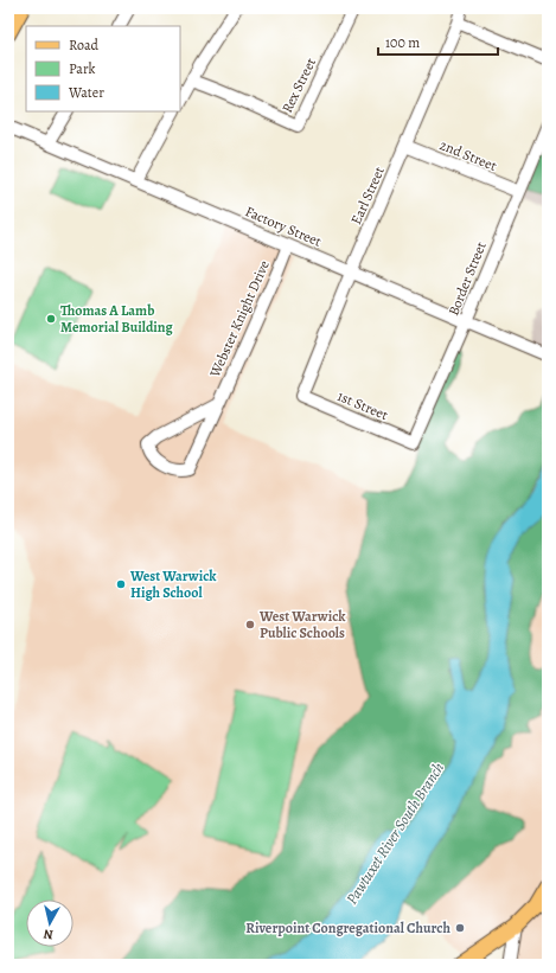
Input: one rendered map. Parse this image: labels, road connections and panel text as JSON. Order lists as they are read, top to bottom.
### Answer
{
  "streets": {
    "street": [
      "Rex Street",
      "2nd Street",
      "Earl Street",
      "Factory Street",
      "Border Street",
      "Webster Knight Drive",
      "1st Street"
    ]
  },
  "crossings": [
    ["2nd Street", "Earl Street"],
    ["2nd Street", "Border Street"],
    ["Earl Street", "Factory Street"],
    ["Earl Street", "1st Street"],
    ["Factory Street", "Border Street"],
    ["Factory Street", "Webster Knight Drive"],
    ["Border Street", "1st Street"]
  ],
  "water": ["Pawtuxet River South Branch"],
  "places": [
    "Thomas A Lamb Memorial Building",
    "West Warwick High School",
    "West Warwick Public Schools",
    "Riverpoint Congregational Church"
  ],
  "legend": ["Road", "Park", "Water"],
  "scale_bar": "100 m",
  "north": "bottom"
}
